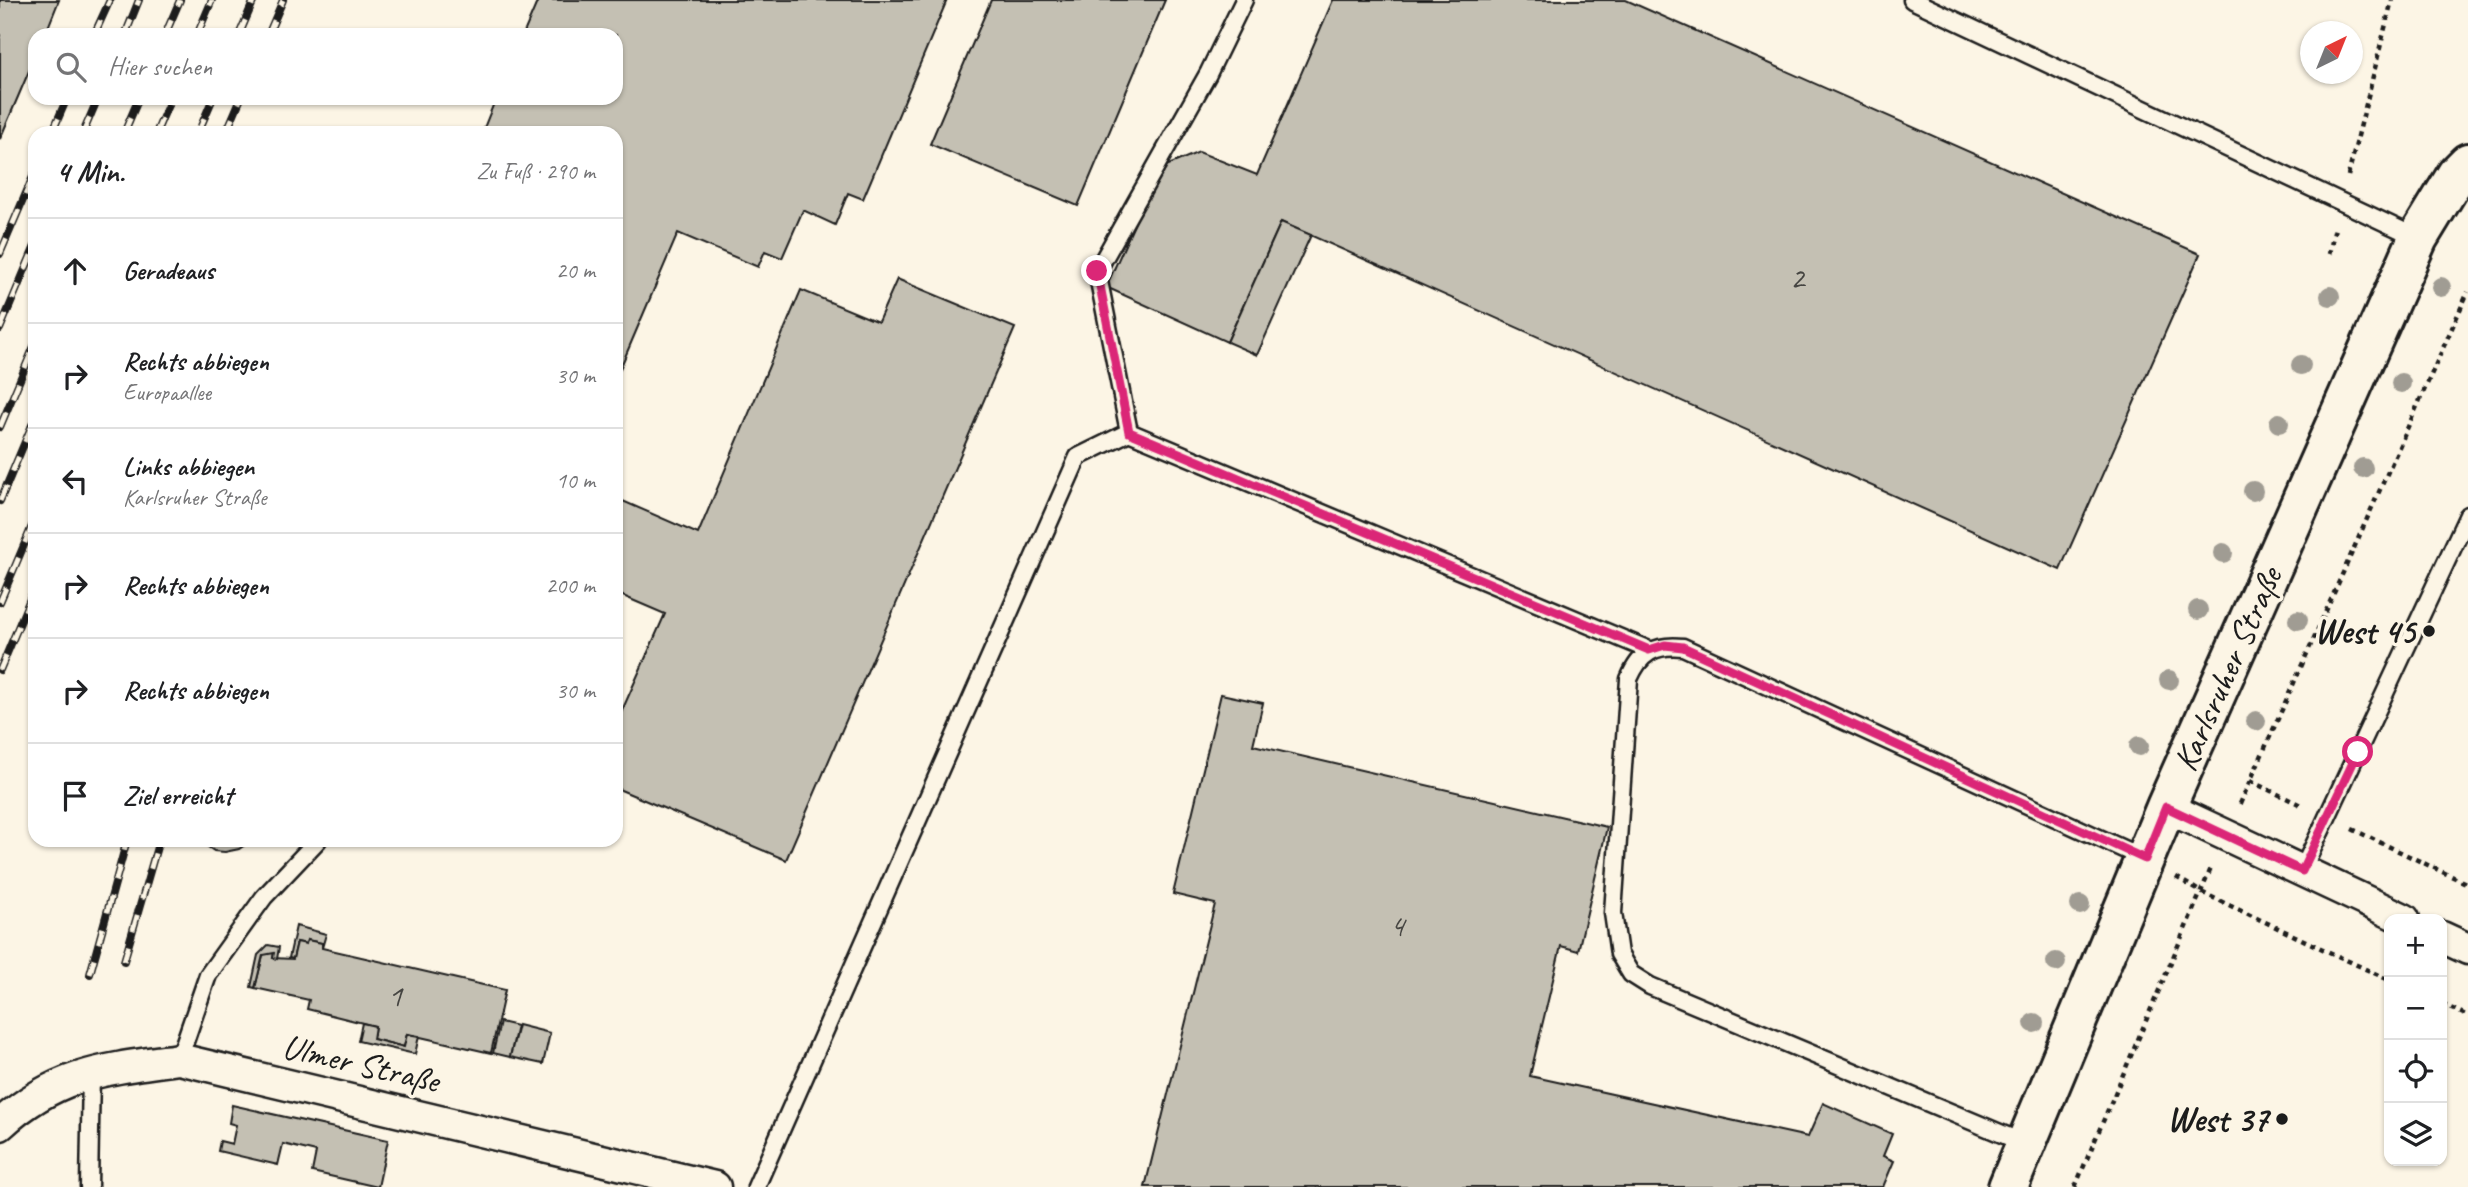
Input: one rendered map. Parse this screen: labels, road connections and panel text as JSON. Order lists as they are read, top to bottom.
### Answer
{
  "streets": {
    "main road": ["Karlsruher Straße"],
    "street": ["Ulmer Straße"]
  },
  "places": ["West 45", "West 37"],
  "house_numbers": ["2", "4", "1"],
  "north": "top right",
  "page": {
    "search": "Hier suchen",
    "heading": ["4 Min.", "Zu Fuß · 290 m"],
    "list": [
      ["Geradeaus", "20 m"],
      ["Rechts abbiegen", "Europaallee", "30 m"],
      ["Links abbiegen", "Karlsruher Straße", "10 m"],
      ["Rechts abbiegen", "200 m"],
      ["Rechts abbiegen", "30 m"],
      "Ziel erreicht"
    ],
    "map_buttons": ["+", "−"]
  }
}
